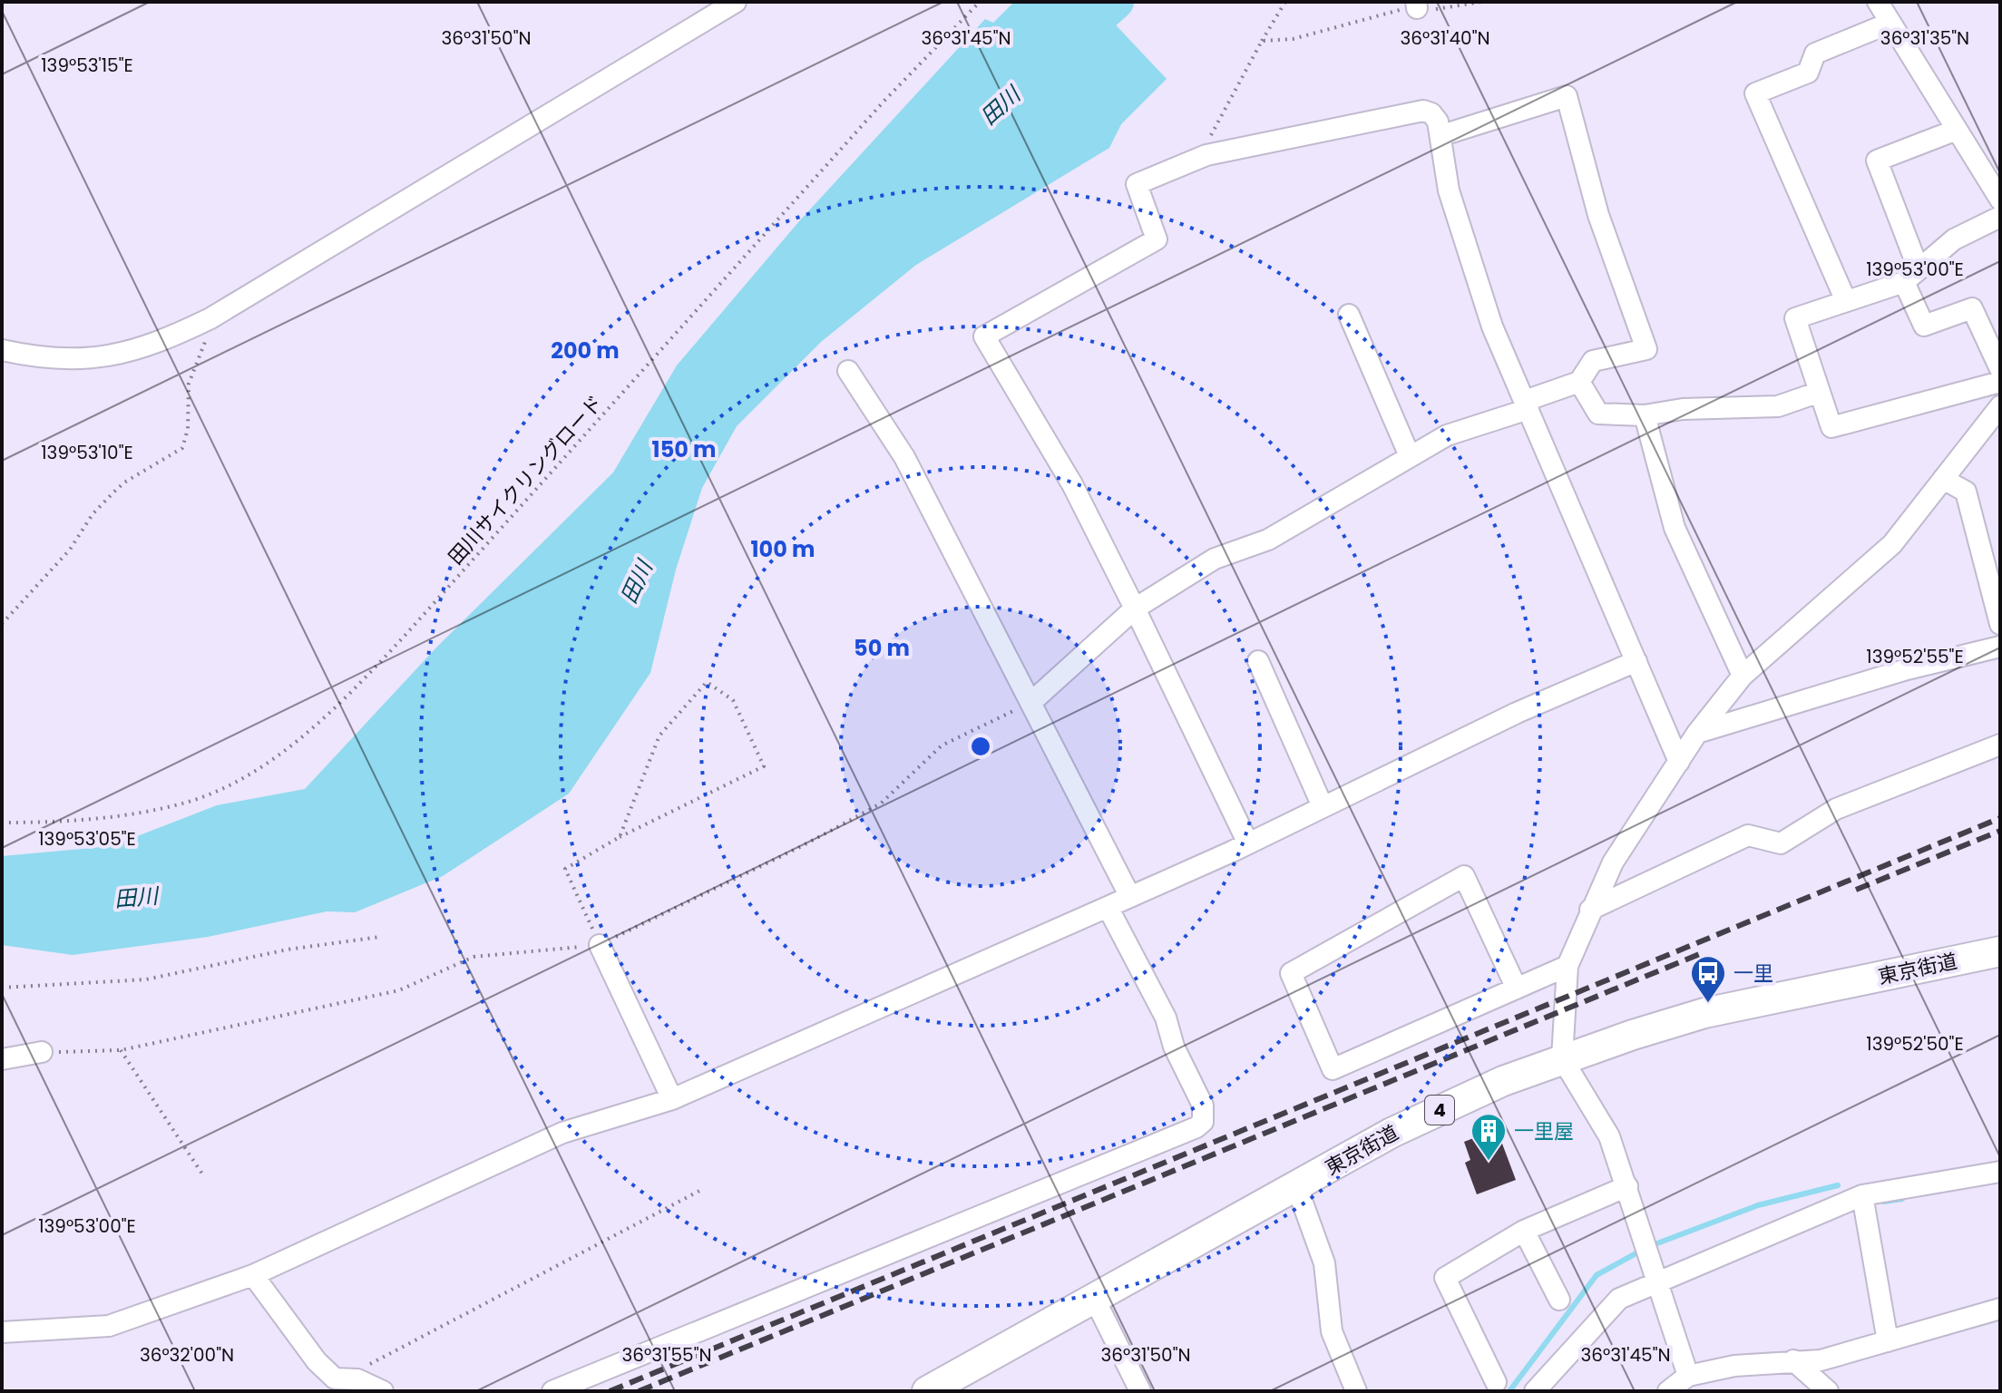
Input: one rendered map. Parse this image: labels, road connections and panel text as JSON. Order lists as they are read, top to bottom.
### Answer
{
  "streets": {
    "highway": ["東京街道", "4"],
    "path": ["田川サイクリングロード"]
  },
  "water": ["田川"],
  "places": {
    "bus stop": ["一里"],
    "building": ["一里屋"]
  },
  "coordinates": [
    "36°31'50\"N",
    "36°31'45\"N",
    "36°31'35\"N",
    "36°31'40\"N",
    "139°53'15\"E",
    "139°53'00\"E",
    "139°53'10\"E",
    "139°52'55\"E",
    "139°53'05\"E",
    "139°52'50\"E",
    "36°32'00\"N",
    "36°31'55\"N"
  ],
  "rings": [
    "200 m",
    "150 m",
    "100 m",
    "50 m"
  ]
}
